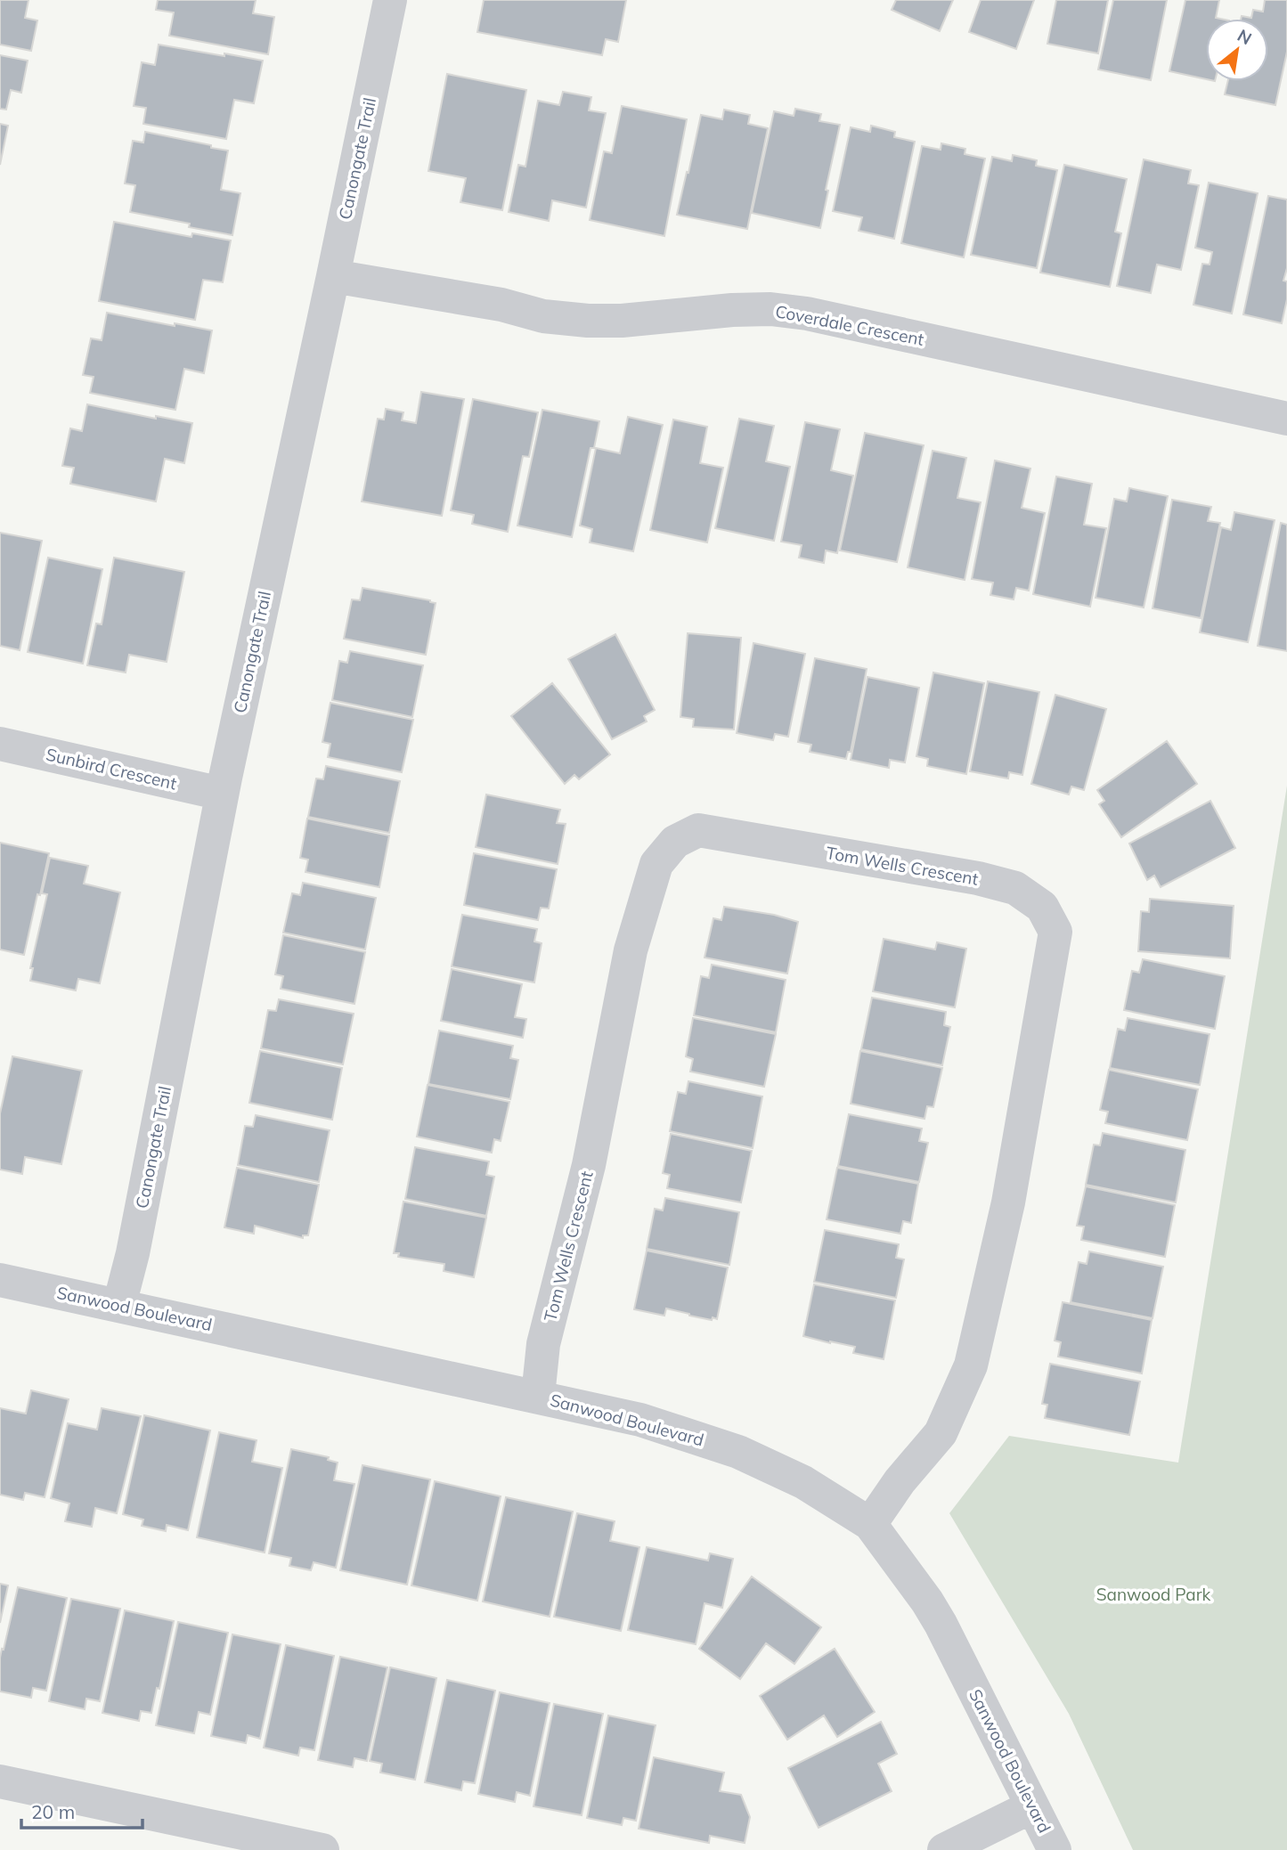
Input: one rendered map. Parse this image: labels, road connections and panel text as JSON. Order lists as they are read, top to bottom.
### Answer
{
  "streets": {
    "street": [
      "Canongate Trail",
      "Coverdale Crescent",
      "Sunbird Crescent",
      "Tom Wells Crescent",
      "Sanwood Boulevard"
    ]
  },
  "crossings": [
    ["Canongate Trail", "Coverdale Crescent"],
    ["Canongate Trail", "Sunbird Crescent"],
    ["Canongate Trail", "Sanwood Boulevard"],
    ["Tom Wells Crescent", "Sanwood Boulevard"]
  ],
  "parks": ["Sanwood Park"],
  "scale_bar": "20 m",
  "north": "top right"
}
